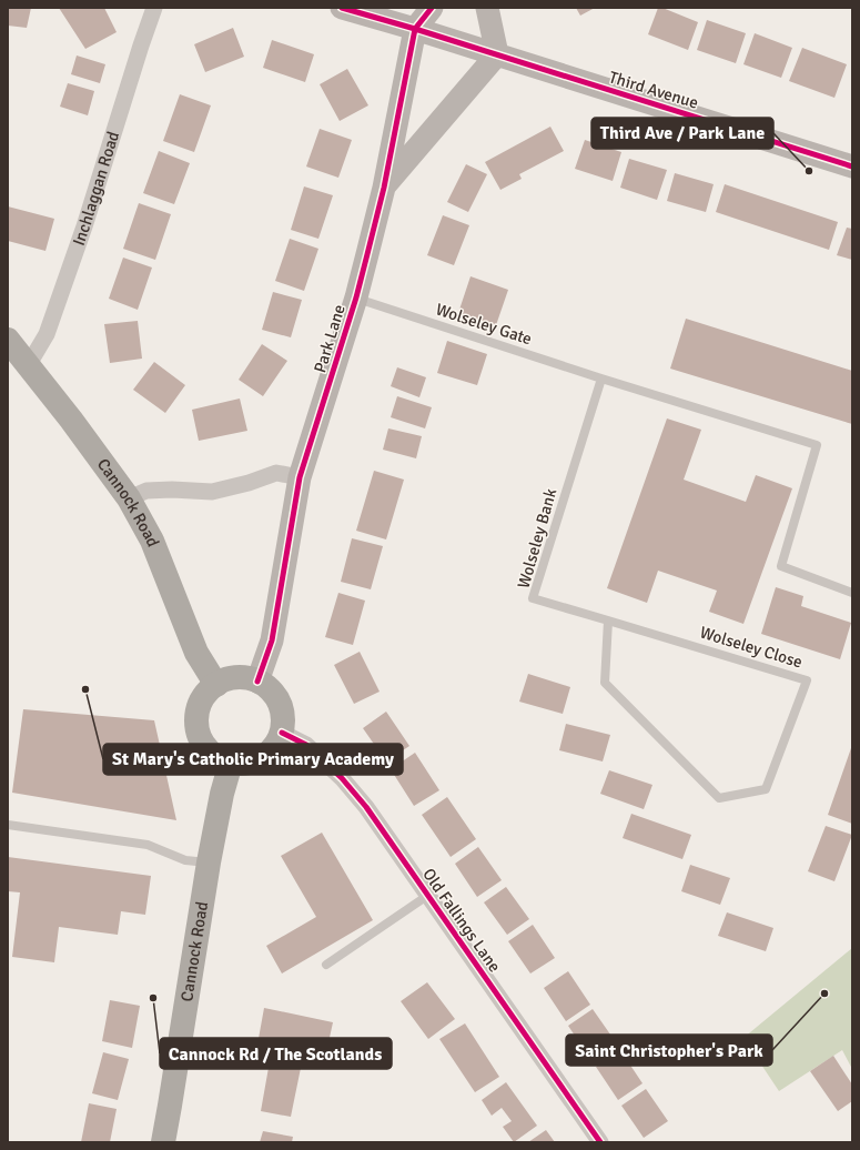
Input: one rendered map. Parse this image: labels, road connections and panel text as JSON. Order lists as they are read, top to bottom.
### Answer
{
  "streets": {
    "highway": ["Cannock Road"],
    "street": [
      "Third Avenue",
      "Inchlaggan Road",
      "Park Lane",
      "Old Fallings Lane"
    ],
    "lane": ["Wolseley Gate", "Wolseley Bank", "Wolseley Close"]
  },
  "crossings": [
    ["Third Avenue", "Park Lane"],
    ["Inchlaggan Road", "Cannock Road"],
    ["Wolseley Gate", "Park Lane"],
    ["Wolseley Gate", "Wolseley Bank"],
    ["Park Lane", "Cannock Road"],
    ["Park Lane", "Old Fallings Lane"],
    ["Cannock Road", "Old Fallings Lane"],
    ["Wolseley Bank", "Wolseley Close"]
  ],
  "places": [
    "Third Ave / Park Lane",
    "St Mary's Catholic Primary Academy",
    "Saint Christopher's Park",
    "Cannock Rd / The Scotlands"
  ]
}
